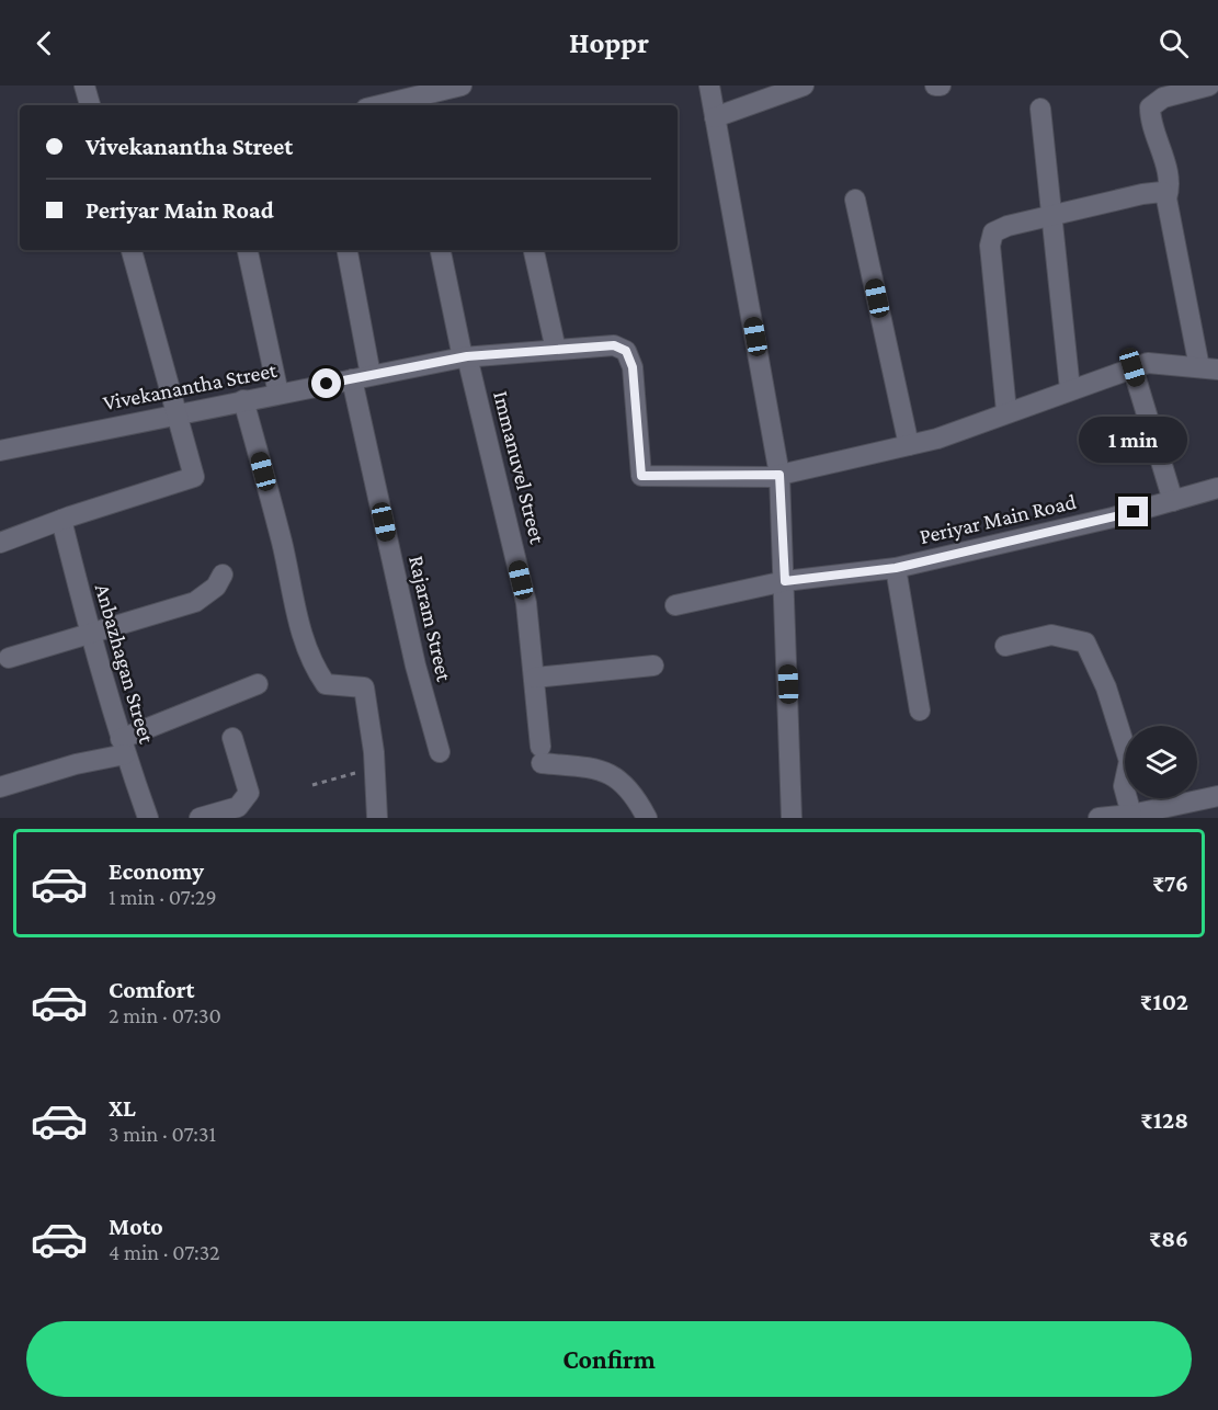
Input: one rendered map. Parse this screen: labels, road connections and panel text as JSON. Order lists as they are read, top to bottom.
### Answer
{
  "streets": {
    "street": [
      "Vivekanantha Street",
      "Immanuvel Street",
      "Periyar Main Road",
      "Rajaram Street",
      "Anbazhagan Street"
    ]
  },
  "crossings": [
    ["Vivekanantha Street", "Immanuvel Street"],
    ["Vivekanantha Street", "Rajaram Street"]
  ],
  "page": {
    "header": "Hoppr",
    "banner": ["Vivekanantha Street", "Periyar Main Road"],
    "bubble": "1 min",
    "list": [
      {
        "name": "Economy",
        "note": "1 min · 07:29",
        "value": "₹76"
      },
      {
        "name": "Comfort",
        "note": "2 min · 07:30",
        "value": "₹102"
      },
      {
        "name": "XL",
        "note": "3 min · 07:31",
        "value": "₹128"
      },
      {
        "name": "Moto",
        "note": "4 min · 07:32",
        "value": "₹86"
      }
    ],
    "buttons": "Confirm"
  }
}
